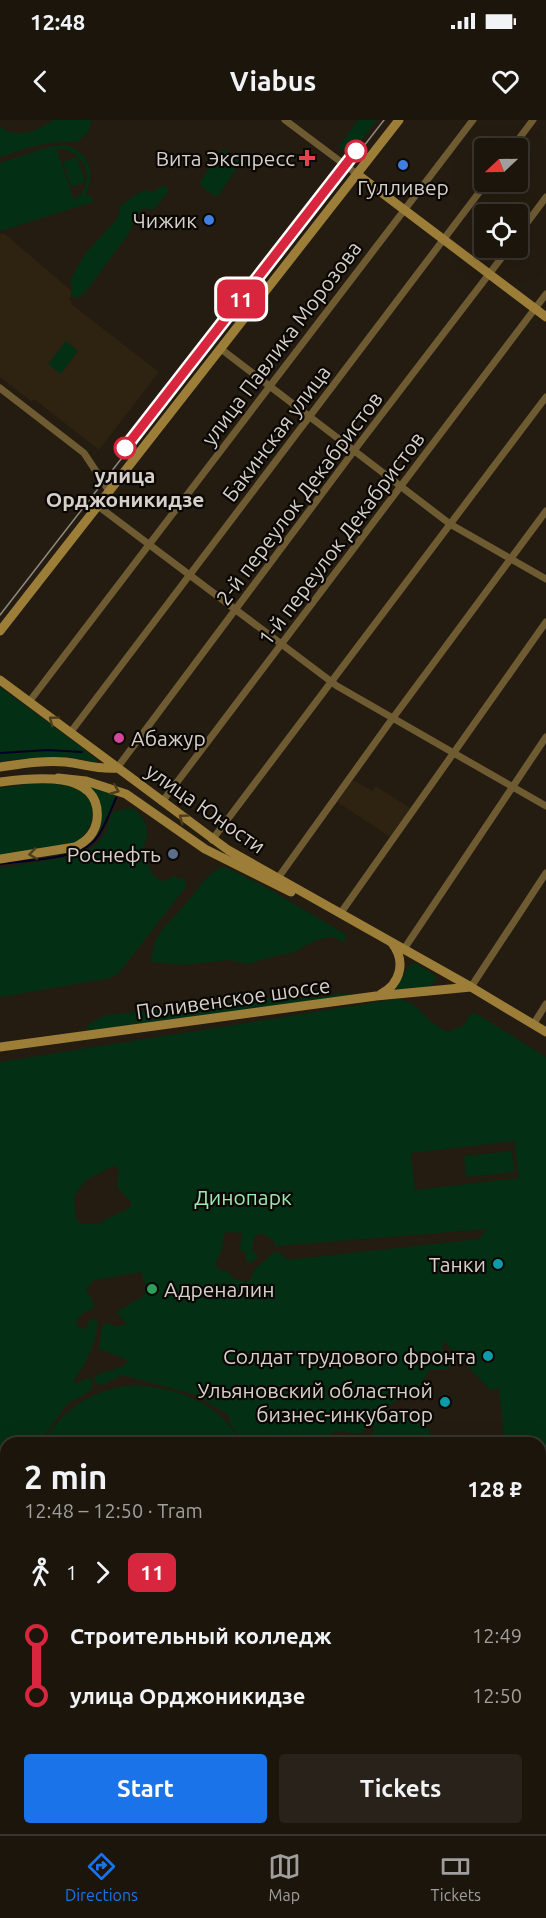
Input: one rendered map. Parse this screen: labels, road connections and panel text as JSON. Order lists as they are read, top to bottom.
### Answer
{
  "streets": {
    "main road": ["улица Юности", "Поливенское шоссе"],
    "street": [
      "улица Павлика Морозова",
      "Бакинская улица",
      "2-й переулок Декабристов",
      "1-й переулок Декабристов"
    ]
  },
  "crossings": [
    ["улица Павлика Морозова", "улица Юности"],
    ["Бакинская улица", "улица Юности"],
    ["2-й переулок Декабристов", "улица Юности"],
    ["1-й переулок Декабристов", "улица Юности"],
    ["улица Юности", "Поливенское шоссе"]
  ],
  "parks": ["Динопарк"],
  "places": {
    "health": ["Вита Экспресс"],
    "other": [
      "Гулливер",
      "Чижик",
      "улица Орджоникидзе",
      "Абажур",
      "Роснефть",
      "Танки",
      "Адреналин",
      "Солдат трудового фронта",
      "Ульяновский областной бизнес-инкубатор"
    ]
  },
  "lines": ["tram line 11"],
  "north": "left",
  "page": {
    "status": "12:48",
    "header": "Viabus",
    "on_map": "11",
    "heading": ["2 min", "12:48 – 12:50 · Tram", "128 ₽"],
    "legs": ["1", "11"],
    "list": [
      {
        "name": "Строительный колледж",
        "value": "12:49"
      },
      {
        "name": "улица Орджоникидзе",
        "value": "12:50"
      }
    ],
    "buttons": ["Start", "Tickets"],
    "tabs": ["Directions", "Map", "Tickets"]
  }
}
